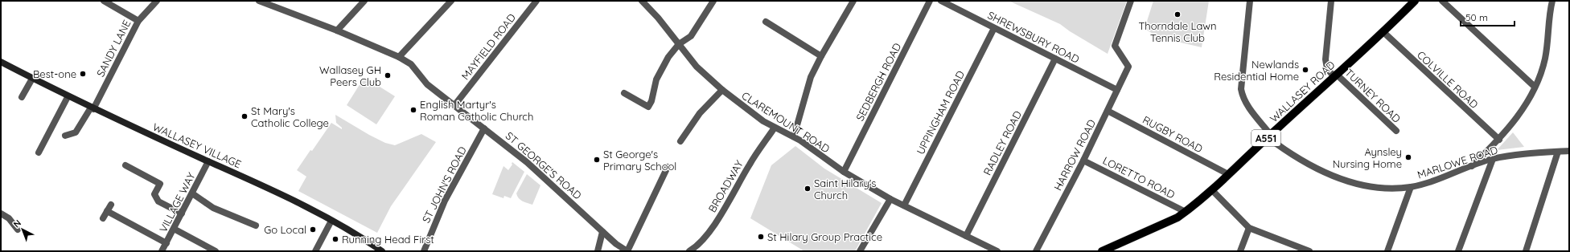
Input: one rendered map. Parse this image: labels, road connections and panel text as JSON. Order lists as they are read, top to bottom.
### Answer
{
  "streets": {
    "main road": ["WALLASEY ROAD", "A551", "WALLASEY VILLAGE"],
    "street": [
      "SHREWSBURY ROAD",
      "MAYFIELD ROAD",
      "SANDY LANE",
      "COLVILLE ROAD",
      "SEDBERGH ROAD",
      "TURNEY ROAD",
      "UPPINGHAM ROAD",
      "CLAREMOUNT ROAD",
      "RUGBY ROAD",
      "RADLEY ROAD",
      "HARROW ROAD",
      "MARLOWE ROAD",
      "ST GEORGE'S ROAD",
      "LORETTO ROAD",
      "ST JOHN'S ROAD",
      "BROADWAY",
      "VILLAGE WAY"
    ]
  },
  "crossings": [
    ["SHREWSBURY ROAD", "UPPINGHAM ROAD"],
    ["SHREWSBURY ROAD", "RADLEY ROAD"],
    ["SHREWSBURY ROAD", "HARROW ROAD"],
    ["MAYFIELD ROAD", "ST GEORGE'S ROAD"],
    ["SANDY LANE", "WALLASEY VILLAGE"],
    ["COLVILLE ROAD", "WALLASEY ROAD"],
    ["SEDBERGH ROAD", "CLAREMOUNT ROAD"],
    ["WALLASEY ROAD", "TURNEY ROAD"],
    ["WALLASEY ROAD", "RUGBY ROAD"],
    ["WALLASEY ROAD", "MARLOWE ROAD"],
    ["WALLASEY ROAD", "LORETTO ROAD"],
    ["UPPINGHAM ROAD", "CLAREMOUNT ROAD"],
    ["CLAREMOUNT ROAD", "RADLEY ROAD"],
    ["CLAREMOUNT ROAD", "BROADWAY"],
    ["RUGBY ROAD", "HARROW ROAD"],
    ["WALLASEY VILLAGE", "VILLAGE WAY"],
    ["HARROW ROAD", "LORETTO ROAD"],
    ["ST GEORGE'S ROAD", "ST JOHN'S ROAD"]
  ],
  "places": [
    "Thorndale Lawn Tennis Club",
    "Newlands Residential Home",
    "Best-one",
    "Wallasey GH Peers Club",
    "English Martyr's Roman Catholic Church",
    "St Mary's Catholic College",
    "Aynsley Nursing Home",
    "St George's Primary School",
    "Saint Hilary's Church",
    "Go Local",
    "St Hilary Group Practice",
    "Running Head First"
  ],
  "scale_bar": "50 m",
  "north": "top left"
}
